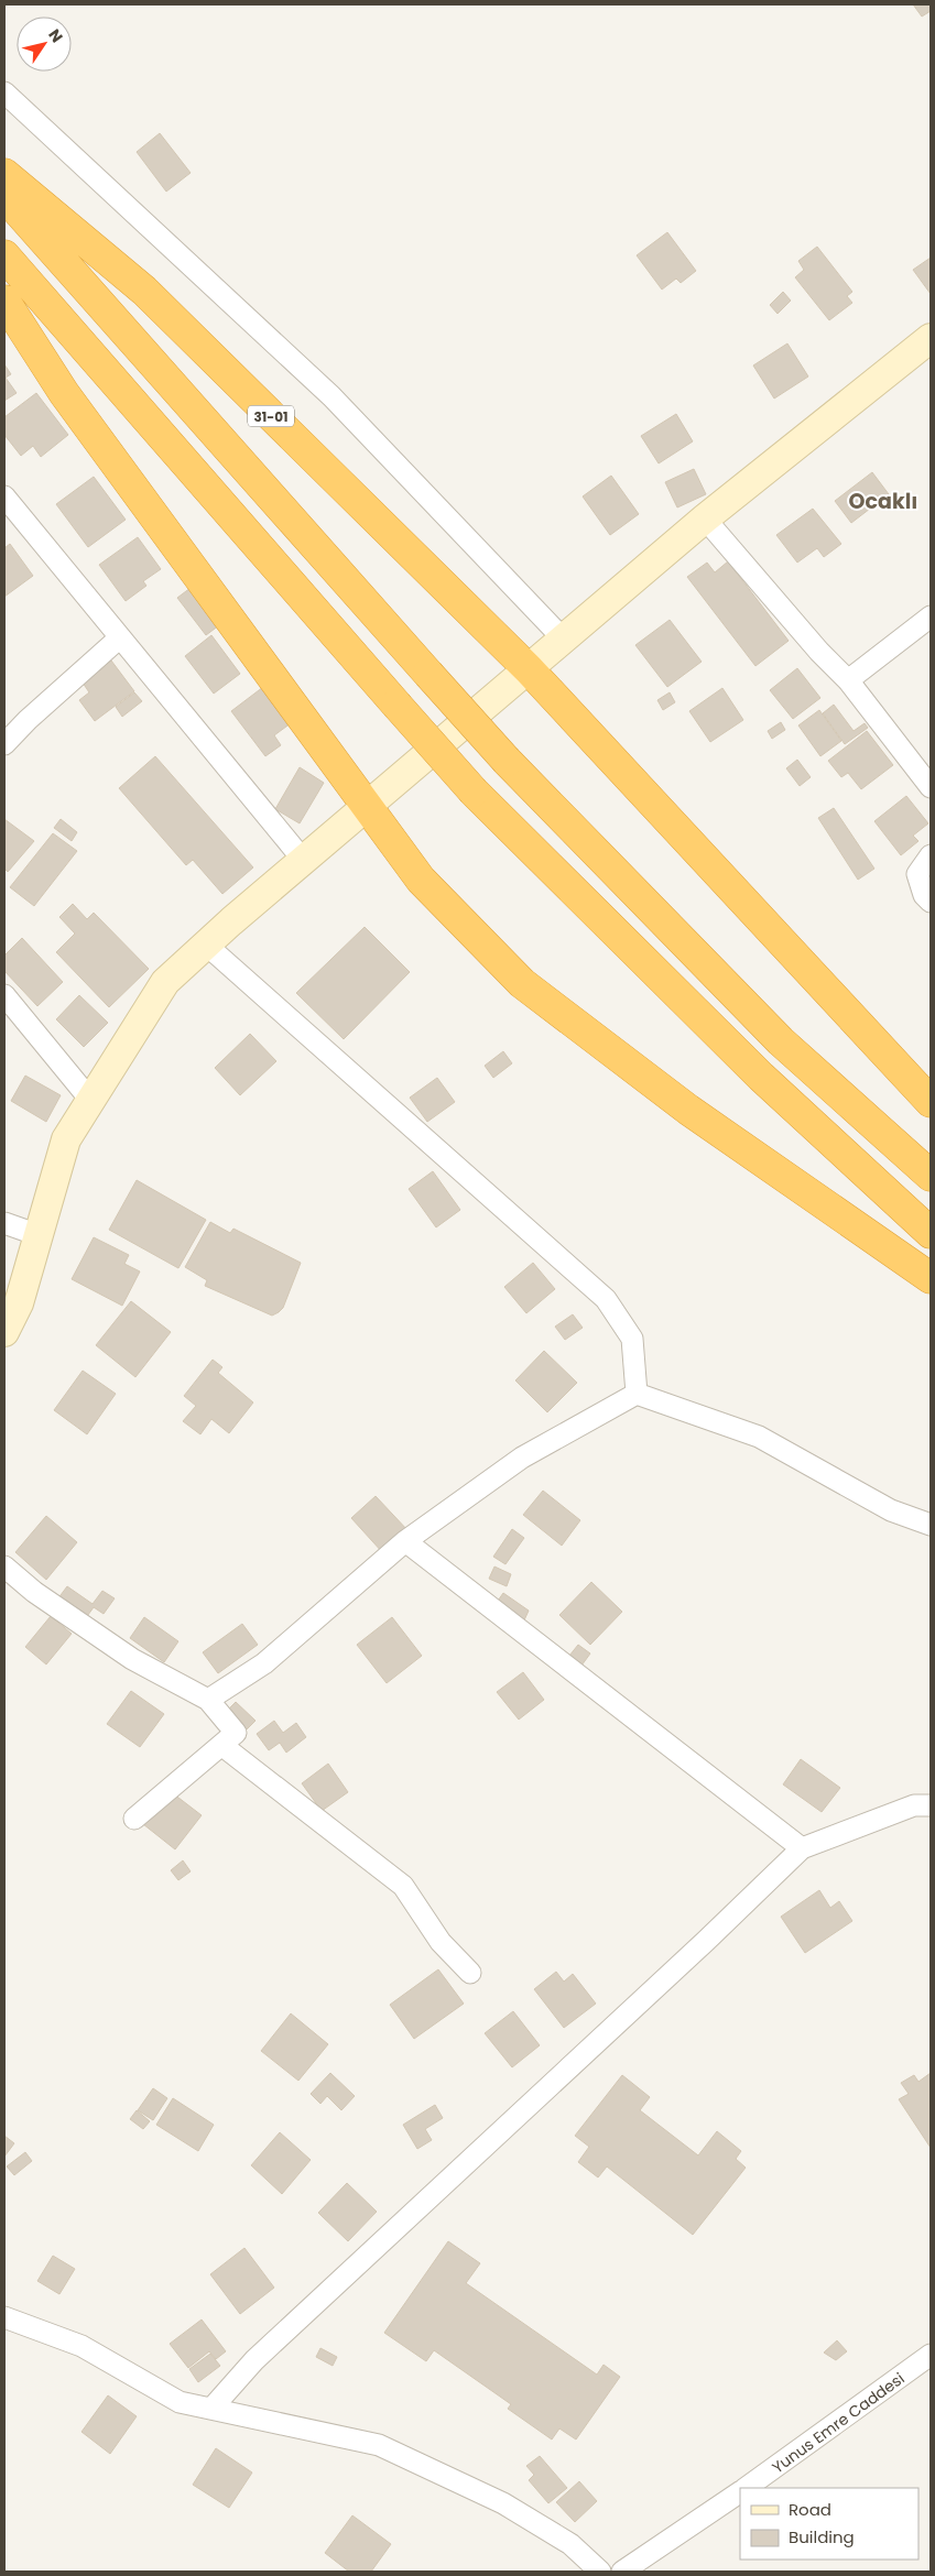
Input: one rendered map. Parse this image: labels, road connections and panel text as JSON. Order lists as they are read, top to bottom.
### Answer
{
  "streets": {
    "highway": ["31-01"],
    "street": ["Yunus Emre Caddesi"]
  },
  "districts": ["Ocaklı"],
  "legend": ["Road", "Building"],
  "north": "top right"
}
